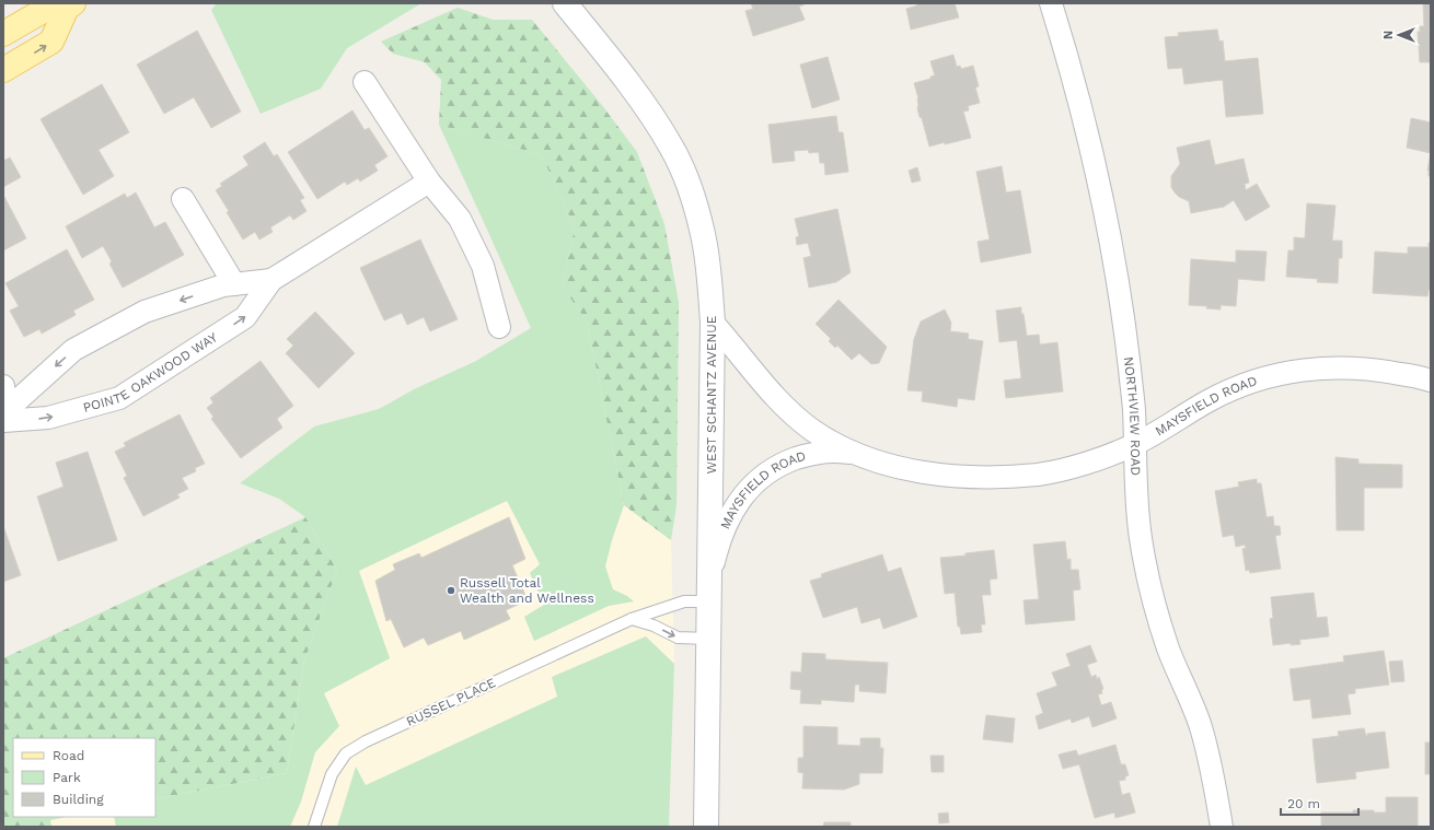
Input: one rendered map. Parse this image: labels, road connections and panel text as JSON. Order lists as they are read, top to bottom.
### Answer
{
  "streets": {
    "main road": ["WEST SCHANTZ AVENUE"],
    "street": ["POINTE OAKWOOD WAY", "MAYSFIELD ROAD", "NORTHVIEW ROAD"],
    "lane": ["RUSSEL PLACE"]
  },
  "crossings": [
    ["WEST SCHANTZ AVENUE", "MAYSFIELD ROAD"],
    ["WEST SCHANTZ AVENUE", "RUSSEL PLACE"],
    ["MAYSFIELD ROAD", "NORTHVIEW ROAD"],
    ["MAYSFIELD ROAD", "RUSSEL PLACE"]
  ],
  "places": ["Russell Total Wealth and Wellness"],
  "legend": ["Road", "Park", "Building"],
  "scale_bar": "20 m",
  "north": "left"
}
